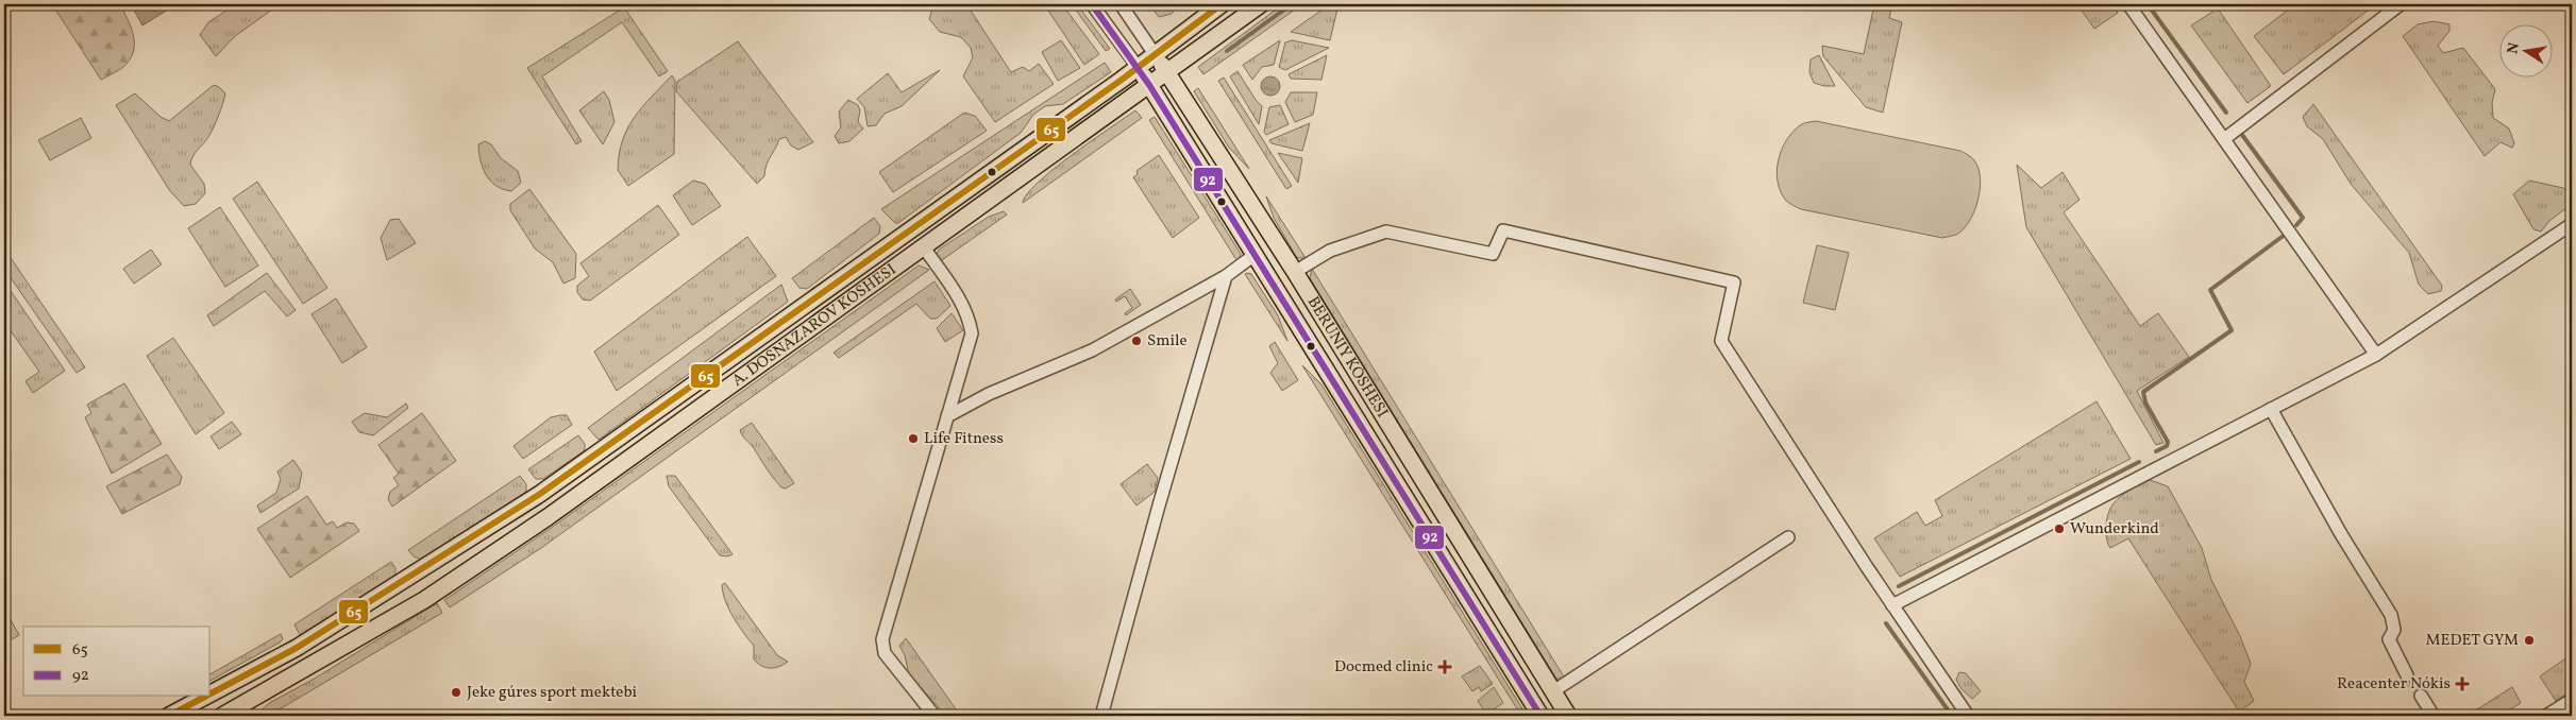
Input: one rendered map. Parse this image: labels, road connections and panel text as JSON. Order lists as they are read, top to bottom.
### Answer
{
  "streets": {
    "main road": ["A. DOSNAZAROV KÓSHESI", "BERUNIY KÓSHESI"]
  },
  "crossings": [
    ["A. DOSNAZAROV KÓSHESI", "BERUNIY KÓSHESI"]
  ],
  "places": {
    "other": [
      "Smile",
      "Life Fitness",
      "Wunderkind",
      "MEDET GYM",
      "Jeke gúres sport mektebi"
    ],
    "health": ["Docmed clinic", "Reacenter Nókis"]
  },
  "lines": ["transit line 65", "transit line 92"],
  "legend": ["65", "92"],
  "north": "left"
}
